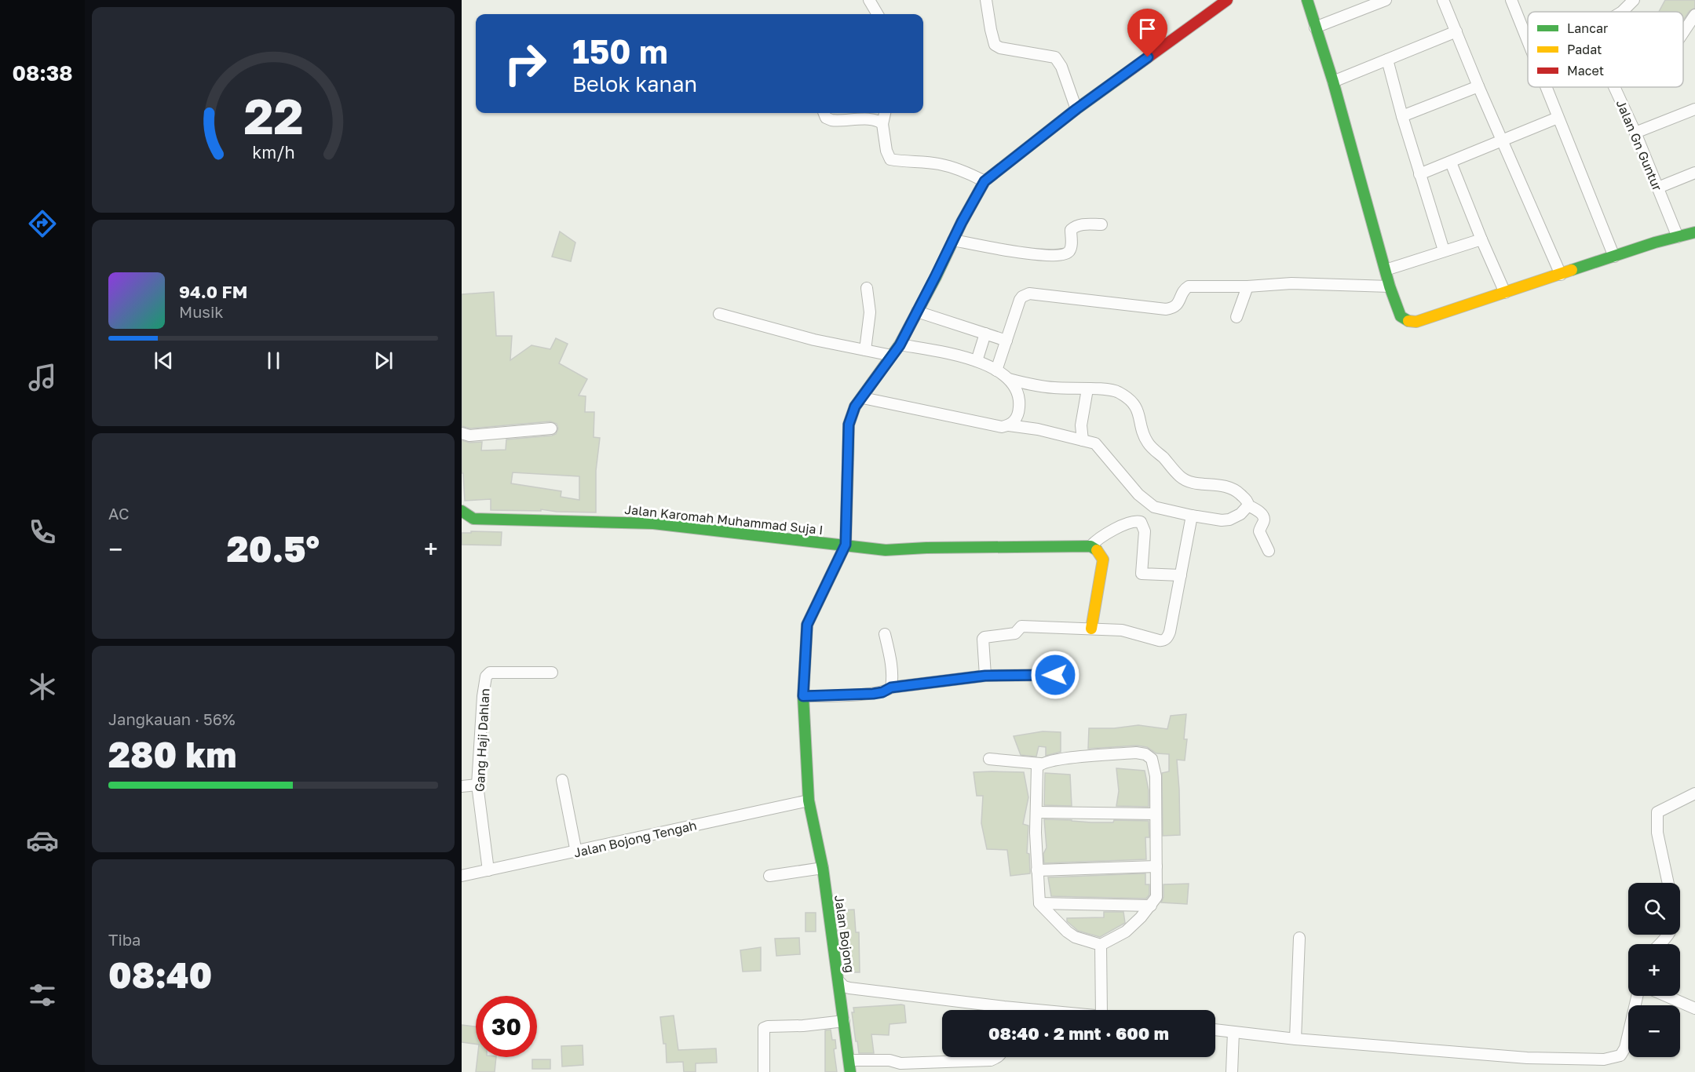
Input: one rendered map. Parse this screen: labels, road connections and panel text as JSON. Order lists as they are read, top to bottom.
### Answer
{
  "streets": {
    "street": [
      "Jalan Gn Guntur",
      "Jalan Karomah Muhammad Suja I",
      "Gang Haji Dahlan",
      "Jalan Bojong Tengah",
      "Jalan Bojong"
    ]
  },
  "crossings": [
    ["Jalan Karomah Muhammad Suja I", "Jalan Bojong"],
    ["Gang Haji Dahlan", "Jalan Bojong Tengah"],
    ["Jalan Bojong Tengah", "Jalan Bojong"]
  ],
  "legend": ["Lancar", "Padat", "Macet"],
  "page": {
    "tabs": "08:38",
    "turn": ["150 m", "Belok kanan"],
    "song": ["94.0 FM", "Musik"],
    "tile": [
      "AC",
      ["Jangkauan · 56%", "280 km"],
      ["Tiba", "08:40"]
    ],
    "heat": ["−", "20.5°", "+"],
    "map_buttons": ["+", "−"],
    "limit": "30",
    "trip": "08:40 · 2 mnt · 600 m",
    "gauge": ["22", "km/h"]
  }
}
